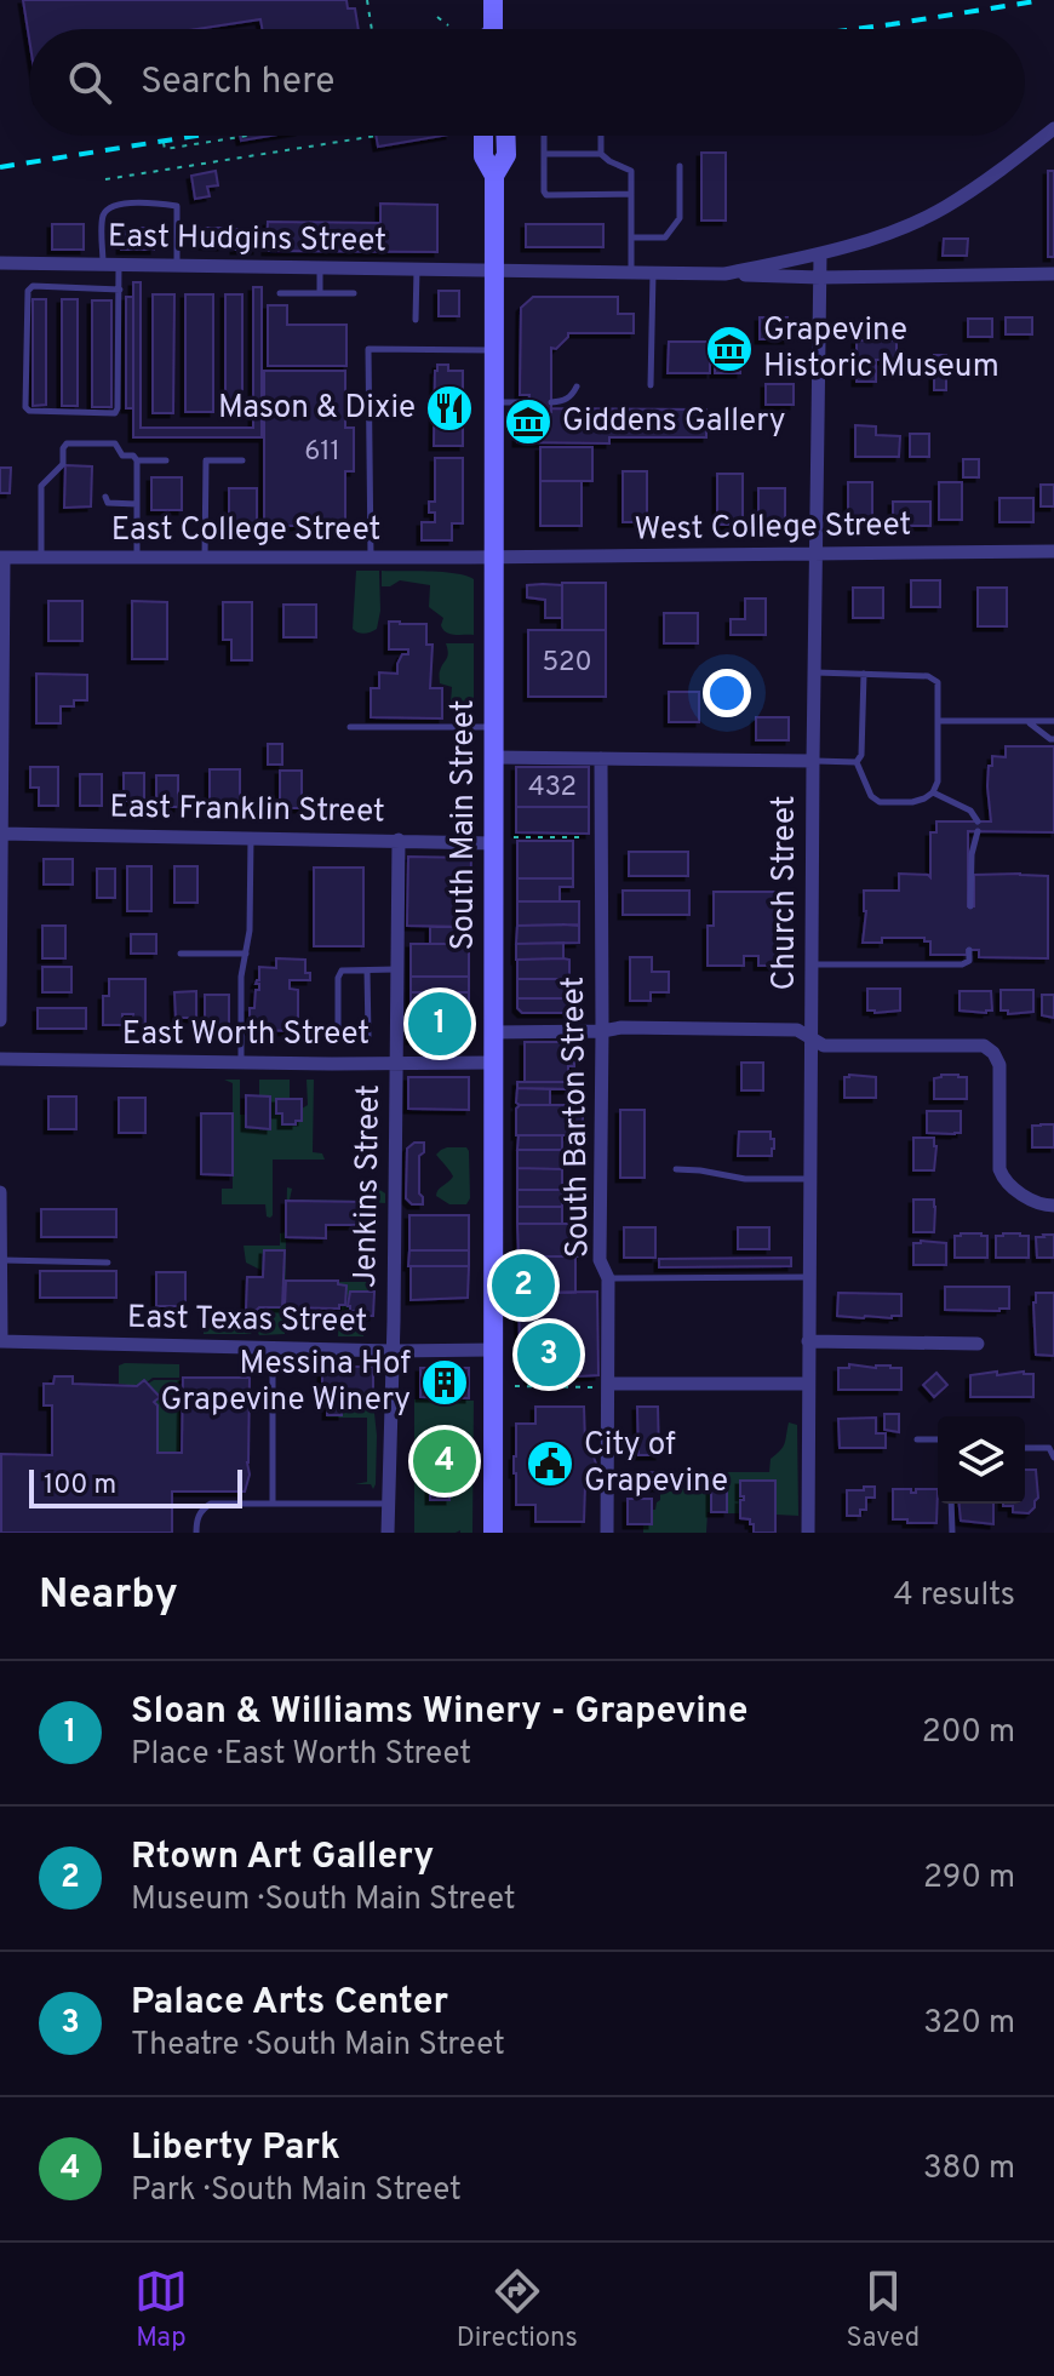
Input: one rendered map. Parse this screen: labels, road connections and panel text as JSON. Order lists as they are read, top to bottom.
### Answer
{
  "streets": {
    "main road": ["South Main Street"],
    "street": [
      "East Hudgins Street",
      "West College Street",
      "East College Street",
      "East Franklin Street",
      "Church Street",
      "East Worth Street",
      "South Barton Street",
      "Jenkins Street",
      "East Texas Street"
    ]
  },
  "crossings": [
    ["East Hudgins Street", "South Main Street"],
    ["West College Street", "East College Street"],
    ["West College Street", "South Main Street"],
    ["West College Street", "Church Street"],
    ["East College Street", "South Main Street"],
    ["East Franklin Street", "South Main Street"],
    ["East Franklin Street", "Jenkins Street"],
    ["South Main Street", "East Worth Street"],
    ["South Main Street", "East Texas Street"],
    ["East Worth Street", "Jenkins Street"],
    ["Jenkins Street", "East Texas Street"]
  ],
  "places": {
    "museum": ["Grapevine Historic Museum", "Giddens Gallery"],
    "restaurant": ["Mason & Dixie"],
    "building": ["Messina Hof Grapevine Winery"],
    "public building": ["City of Grapevine"]
  },
  "house_numbers": ["611", "520", "432"],
  "scale_bar": "100 m",
  "page": {
    "search": "Search here",
    "pins": [
      "1",
      "2",
      "3",
      "4"
    ],
    "scale": "100 m",
    "heading": ["Nearby", "4 results"],
    "list": [
      {
        "mark": "1",
        "name": "Sloan & Williams Winery - Grapevine",
        "note": "Place · East Worth Street",
        "value": "200 m"
      },
      {
        "mark": "2",
        "name": "Rtown Art Gallery",
        "note": "Museum · South Main Street",
        "value": "290 m"
      },
      {
        "mark": "3",
        "name": "Palace Arts Center",
        "note": "Theatre · South Main Street",
        "value": "320 m"
      },
      {
        "mark": "4",
        "name": "Liberty Park",
        "note": "Park · South Main Street",
        "value": "380 m"
      }
    ],
    "nav": ["Map", "Directions", "Saved"]
  }
}
